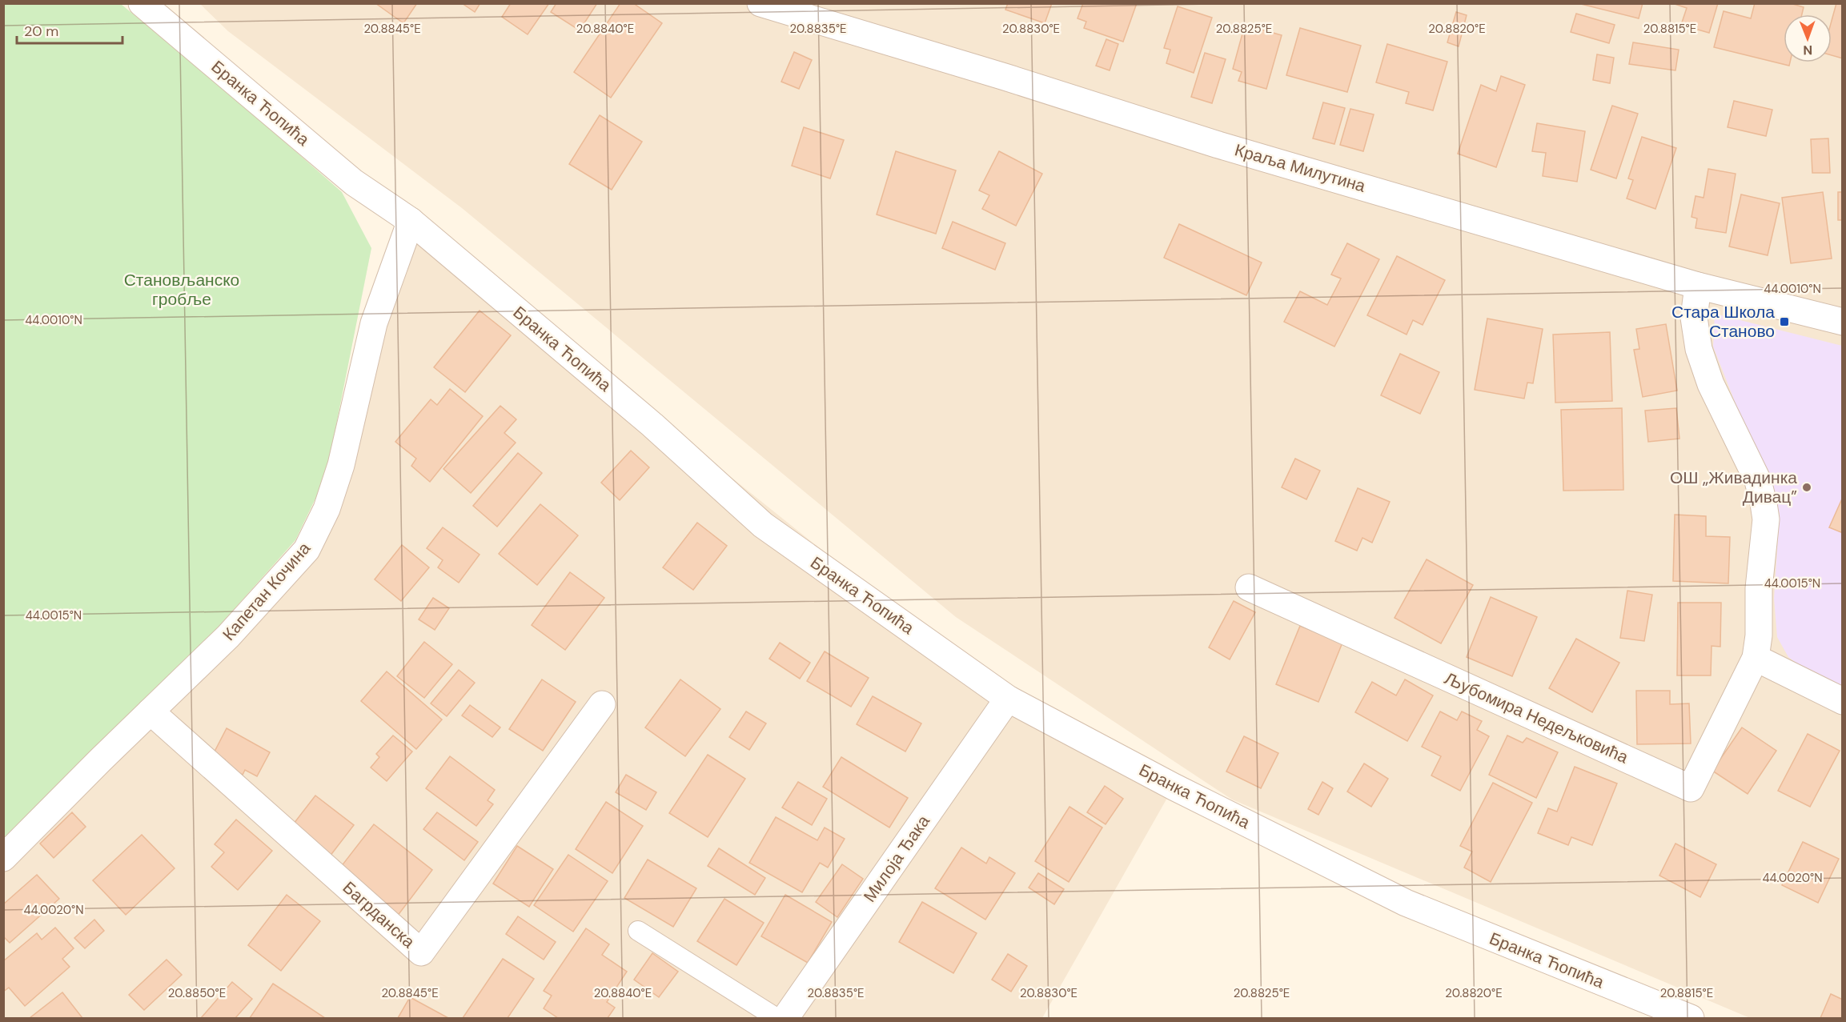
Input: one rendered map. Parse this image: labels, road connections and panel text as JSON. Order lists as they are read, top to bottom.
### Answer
{
  "streets": {
    "street": [
      "Бранка Ћопића",
      "Краља Милутина",
      "Капетан Кочина",
      "Љубомира Недељковића",
      "Милоја Ђака",
      "Багрданска"
    ]
  },
  "crossings": [
    ["Бранка Ћопића", "Капетан Кочина"],
    ["Бранка Ћопића", "Милоја Ђака"],
    ["Краља Милутина", "Љубомира Недељковића"],
    ["Капетан Кочина", "Багрданска"]
  ],
  "parks": ["Становљанско гробље"],
  "places": {
    "transit": ["Стара Школа Станово"],
    "other": ["ОШ „Живадинка Дивац”"]
  },
  "scale_bar": "20 m",
  "north": "bottom",
  "coordinates": [
    "20.8845°E",
    "20.8840°E",
    "20.8835°E",
    "20.8830°E",
    "20.8825°E",
    "20.8820°E",
    "20.8815°E",
    "44.0010°N",
    "44.0015°N",
    "44.0020°N",
    "20.8850°E"
  ]
}
